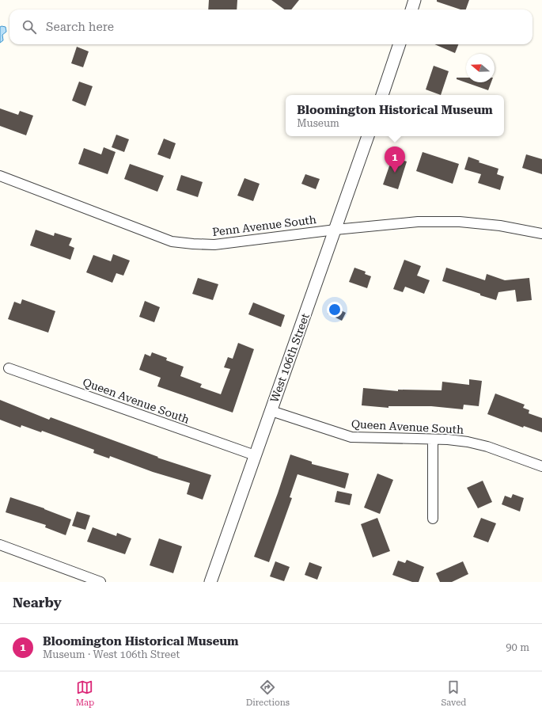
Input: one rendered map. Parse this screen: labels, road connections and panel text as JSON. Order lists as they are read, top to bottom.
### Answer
{
  "streets": {
    "street": ["Penn Avenue South", "West 106th Street", "Queen Avenue South"]
  },
  "crossings": [
    ["Penn Avenue South", "West 106th Street"],
    ["West 106th Street", "Queen Avenue South"]
  ],
  "north": "left",
  "page": {
    "search": "Search here",
    "popup": ["Bloomington Historical Museum", "Museum"],
    "pins": "1",
    "heading": "Nearby",
    "list": [
      {
        "mark": "1",
        "name": "Bloomington Historical Museum",
        "note": "Museum · West 106th Street",
        "value": "90 m"
      }
    ],
    "nav": ["Map", "Directions", "Saved"]
  }
}
